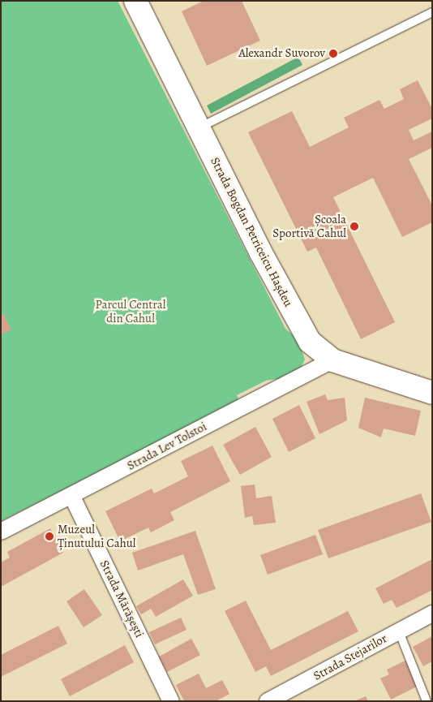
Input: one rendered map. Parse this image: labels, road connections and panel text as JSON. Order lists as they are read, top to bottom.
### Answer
{
  "streets": {
    "main road": ["Strada Bogdan Petriceicu Hașdeu"],
    "street": ["Strada Lev Tolstoi", "Strada Mărășești", "Strada Stejarilor"]
  },
  "crossings": [
    ["Strada Bogdan Petriceicu Hașdeu", "Strada Lev Tolstoi"],
    ["Strada Lev Tolstoi", "Strada Mărășești"]
  ],
  "parks": ["Parcul Central din Cahul"],
  "places": ["Alexandr Suvorov", "Școala Sportivă Cahul", "Muzeul Ținutului Cahul"]
}
